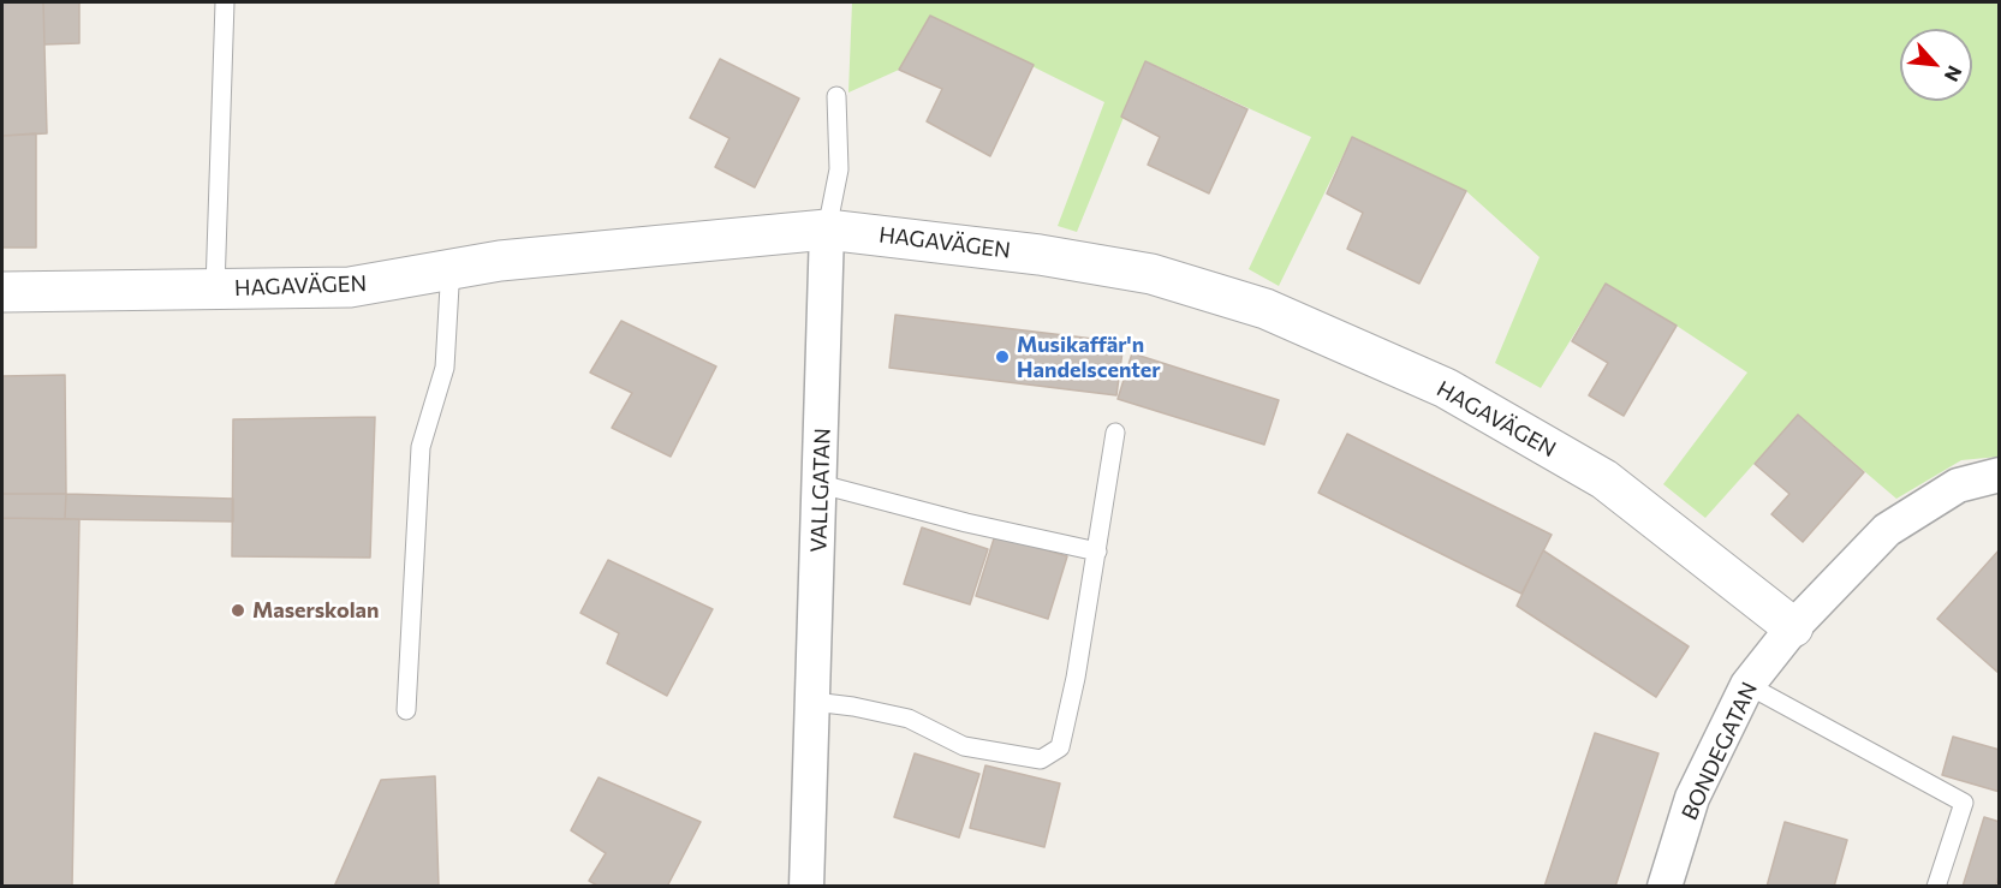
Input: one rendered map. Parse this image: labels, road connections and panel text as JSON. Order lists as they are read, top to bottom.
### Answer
{
  "streets": {
    "street": ["HAGAVÄGEN", "VALLGATAN", "BONDEGATAN"]
  },
  "crossings": [
    ["HAGAVÄGEN", "VALLGATAN"],
    ["HAGAVÄGEN", "BONDEGATAN"]
  ],
  "places": ["Musikaffär'n Handelscenter", "Maserskolan"],
  "north": "bottom right"
}
